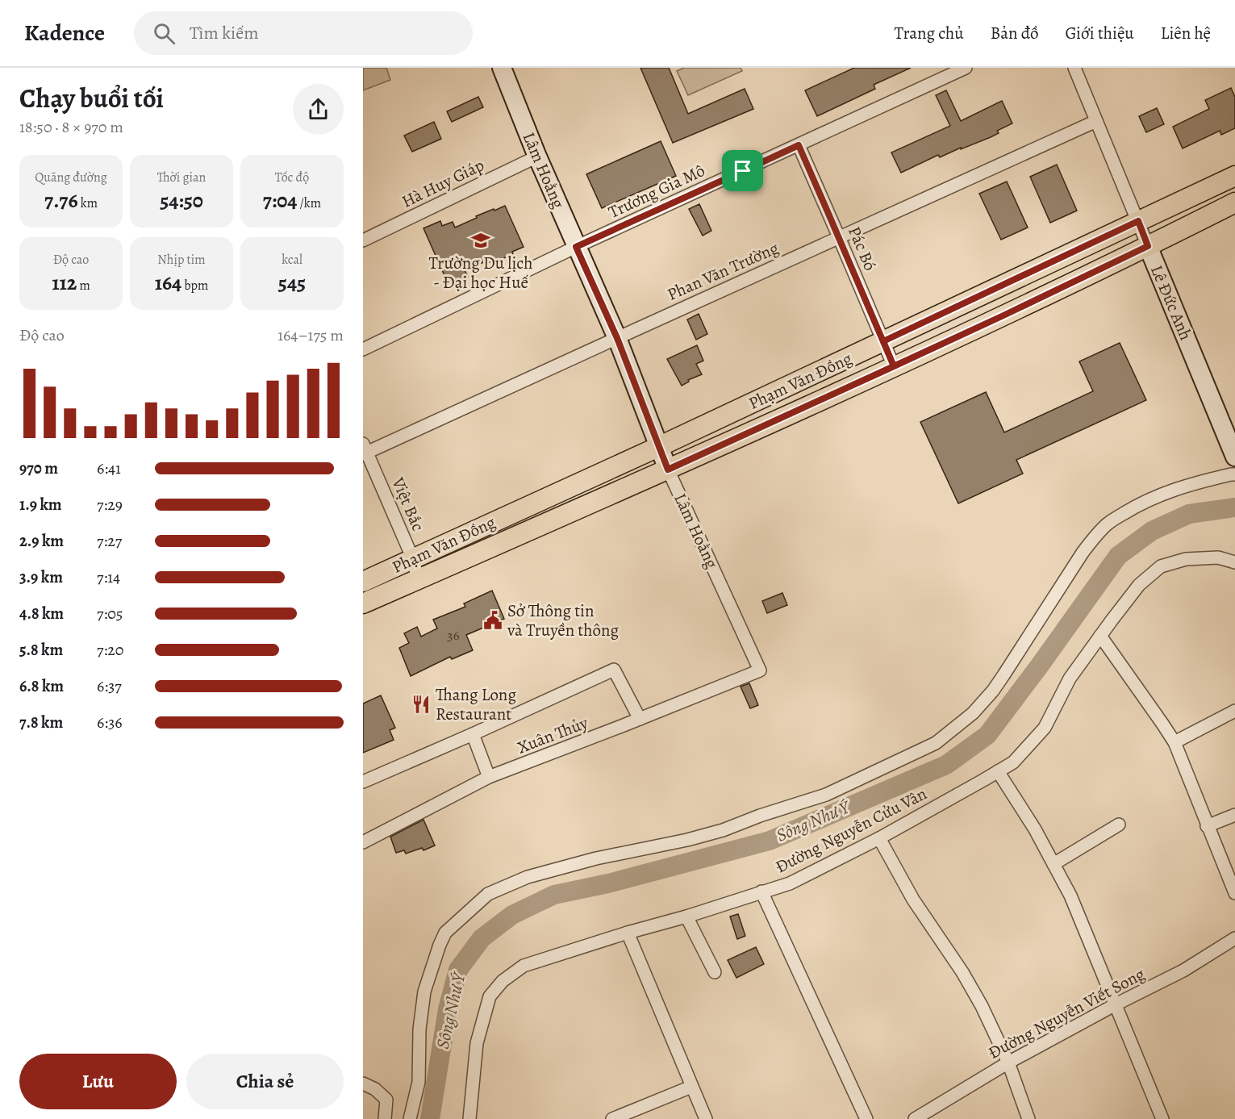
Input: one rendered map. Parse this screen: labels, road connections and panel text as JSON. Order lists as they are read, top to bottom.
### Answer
{
  "streets": {
    "main road": ["Phạm Văn Đồng"],
    "street": [
      "Lâm Hoằng",
      "Hà Huy Giáp",
      "Trương Gia Mô",
      "Pác Bó",
      "Phan Văn Trường",
      "Lê Đức Anh",
      "Việt Bắc",
      "Xuân Thủy",
      "Đường Nguyễn Cửu Vân",
      "Đường Nguyễn Viết Song"
    ]
  },
  "crossings": [
    ["Lâm Hoằng", "Hà Huy Giáp"],
    ["Lâm Hoằng", "Trương Gia Mô"],
    ["Lâm Hoằng", "Phan Văn Trường"],
    ["Lâm Hoằng", "Phạm Văn Đồng"],
    ["Lâm Hoằng", "Xuân Thủy"],
    ["Trương Gia Mô", "Pác Bó"],
    ["Pác Bó", "Phan Văn Trường"],
    ["Pác Bó", "Phạm Văn Đồng"],
    ["Phan Văn Trường", "Lê Đức Anh"],
    ["Phan Văn Trường", "Việt Bắc"],
    ["Lê Đức Anh", "Phạm Văn Đồng"],
    ["Phạm Văn Đồng", "Việt Bắc"]
  ],
  "water": ["Sông Như Ý"],
  "places": {
    "school or university": ["Trường Du lịch - Đại học Huế"],
    "public building": ["Sở Thông tin và Truyền thông"],
    "restaurant": ["Thang Long Restaurant"]
  },
  "house_numbers": ["36"],
  "page": {
    "header": "Kadence",
    "search": "Tìm kiếm",
    "nav": [
      "Trang chủ",
      "Bản đồ",
      "Giới thiệu",
      "Liên hệ"
    ],
    "heading": ["Chạy buổi tối", "18:50 · 8 × 970 m"],
    "stats": [
      ["Quãng đường", "7.76 km"],
      ["Thời gian", "54:50"],
      ["Tốc độ", "7:04 /km"],
      ["Độ cao", "112 m"],
      ["Nhịp tim", "164 bpm"],
      ["kcal", "545"]
    ],
    "chart": ["Độ cao", "164–175 m"],
    "list": [
      {
        "name": "970 m",
        "note": "6:41"
      },
      {
        "name": "1.9 km",
        "note": "7:29"
      },
      {
        "name": "2.9 km",
        "note": "7:27"
      },
      {
        "name": "3.9 km",
        "note": "7:14"
      },
      {
        "name": "4.8 km",
        "note": "7:05"
      },
      {
        "name": "5.8 km",
        "note": "7:20"
      },
      {
        "name": "6.8 km",
        "note": "6:37"
      },
      {
        "name": "7.8 km",
        "note": "6:36"
      }
    ],
    "buttons": ["Lưu", "Chia sẻ"]
  }
}
